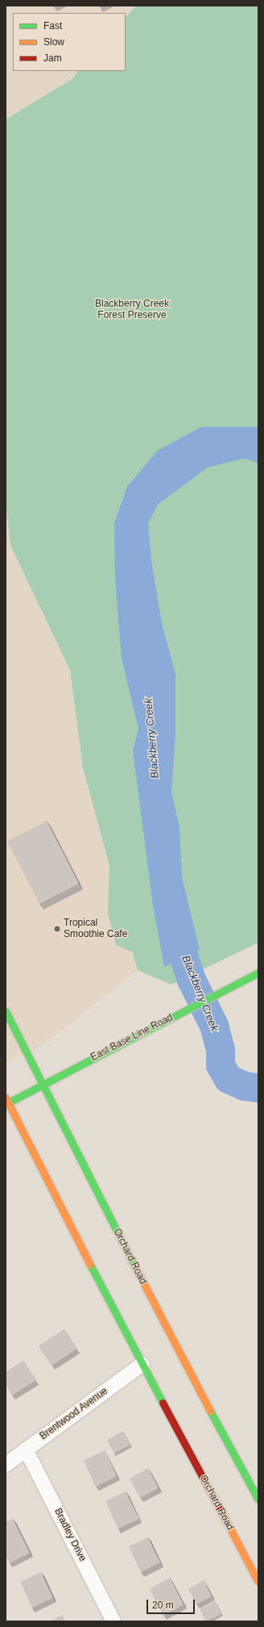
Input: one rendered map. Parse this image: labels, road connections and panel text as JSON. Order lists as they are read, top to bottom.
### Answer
{
  "streets": {
    "main road": ["East Base Line Road", "Orchard Road"],
    "street": ["Brentwood Avenue", "Bradley Drive"]
  },
  "crossings": [
    ["East Base Line Road", "Orchard Road"],
    ["Orchard Road", "Brentwood Avenue"],
    ["Brentwood Avenue", "Bradley Drive"]
  ],
  "water": ["Blackberry Creek"],
  "parks": ["Blackberry Creek Forest Preserve"],
  "places": ["Tropical Smoothie Cafe"],
  "legend": ["Fast", "Slow", "Jam"],
  "scale_bar": "20 m"
}
